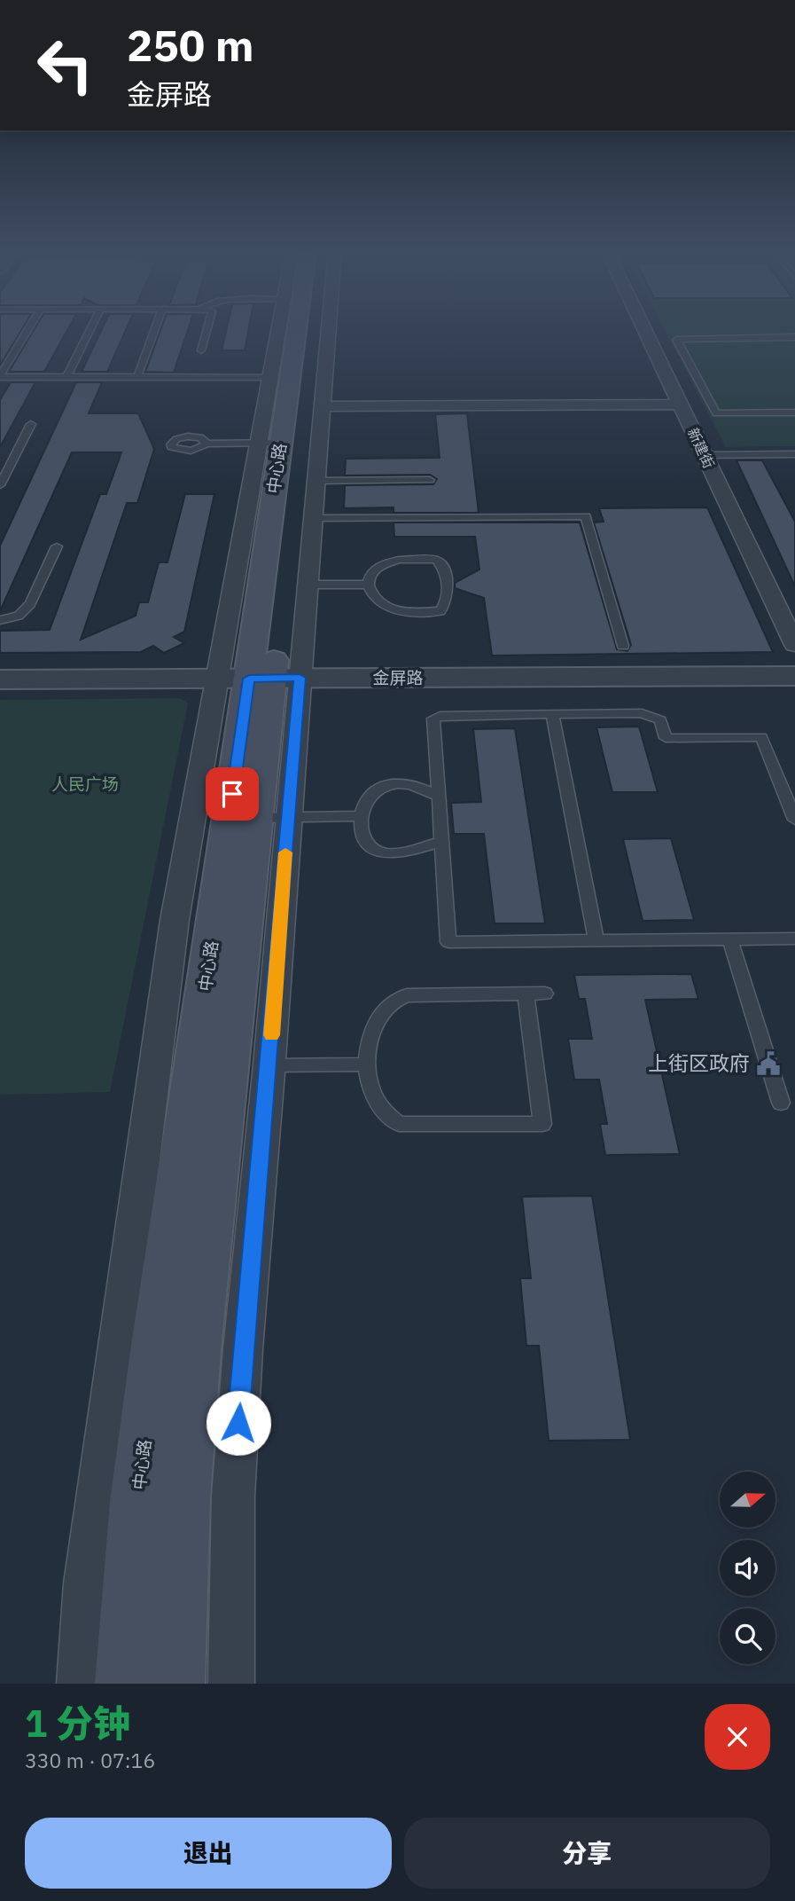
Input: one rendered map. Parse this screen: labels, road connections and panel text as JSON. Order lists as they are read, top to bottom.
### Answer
{
  "streets": {
    "main road": ["中心路"],
    "street": ["新建街", "金屏路"]
  },
  "crossings": [
    ["中心路", "金屏路"]
  ],
  "parks": ["人民广场"],
  "places": {
    "public building": ["上街区政府"]
  },
  "north": "right",
  "page": {
    "turn": ["250 m", "金屏路"],
    "heading": ["1 分钟", "330 m · 07:16"],
    "buttons": ["退出", "分享"]
  }
}
